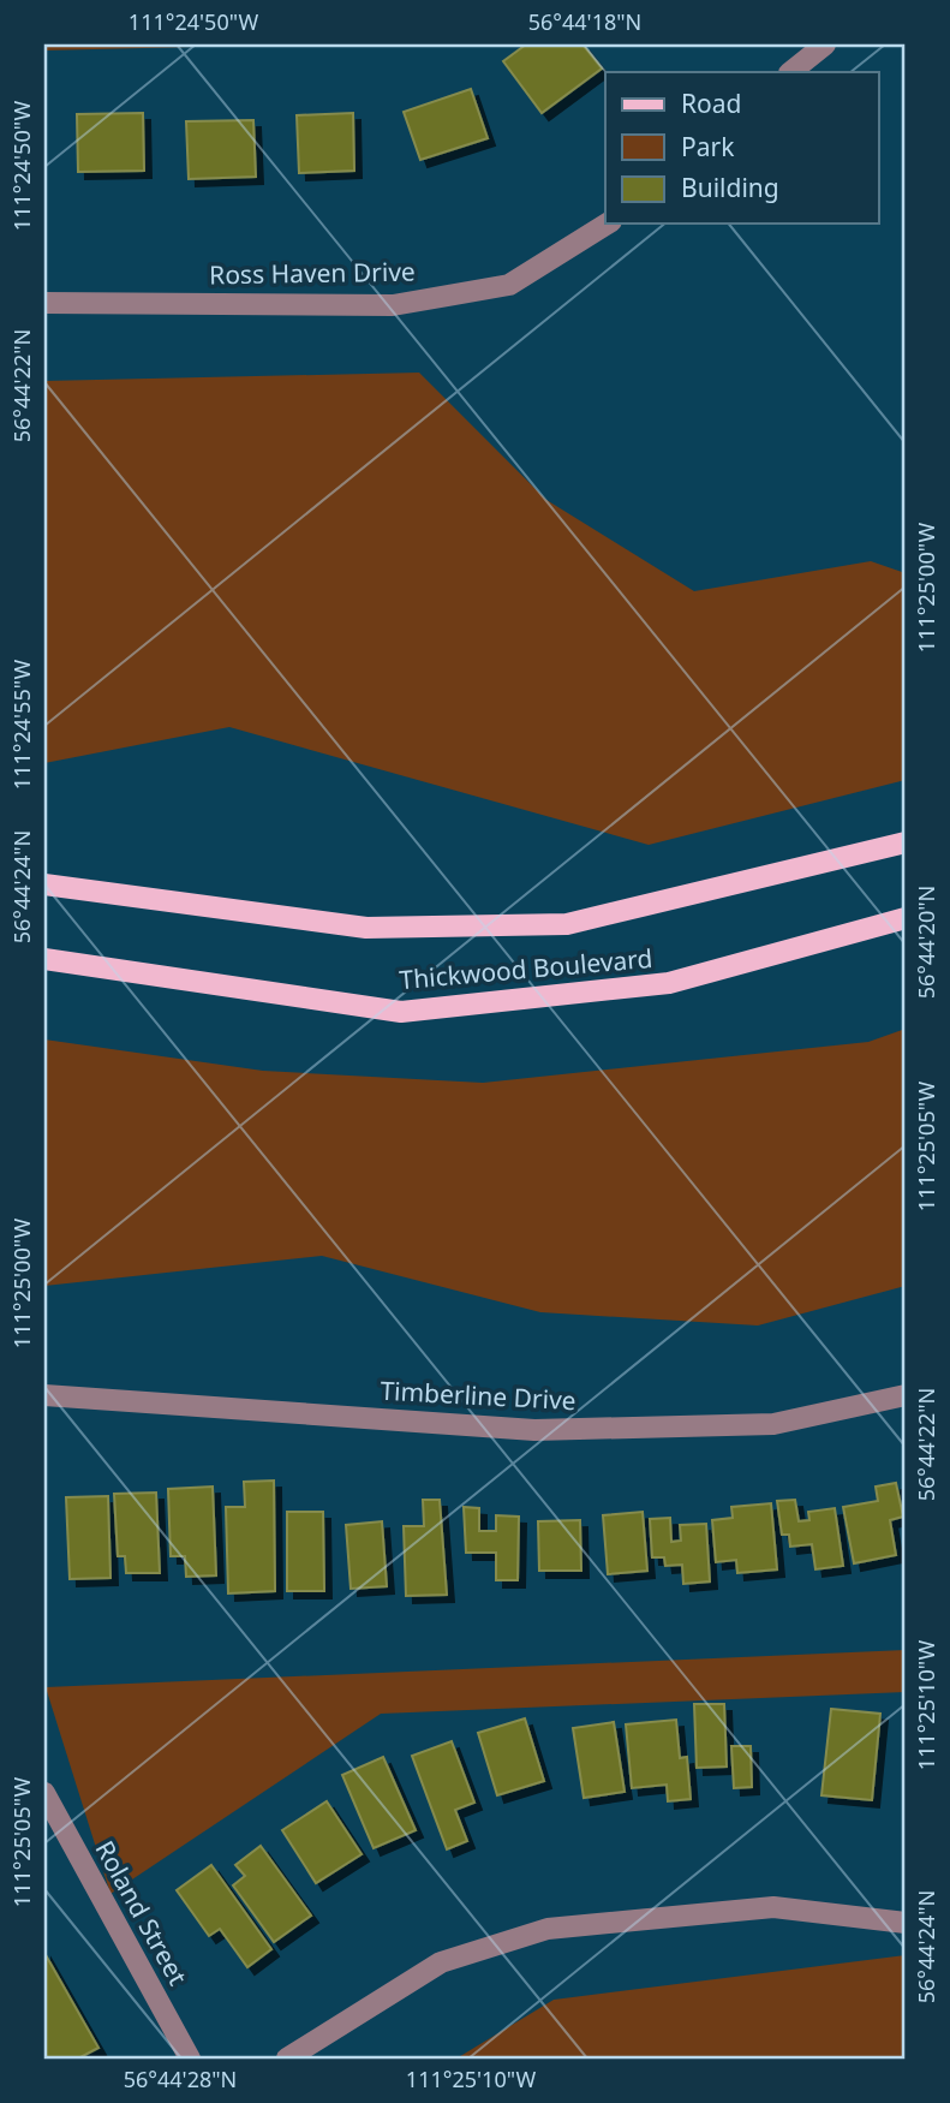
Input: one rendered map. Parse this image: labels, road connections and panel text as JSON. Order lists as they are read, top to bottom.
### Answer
{
  "streets": {
    "main road": ["Thickwood Boulevard"],
    "street": ["Ross Haven Drive", "Timberline Drive", "Roland Street"]
  },
  "legend": ["Road", "Park", "Building"],
  "coordinates": [
    "111°24'50\"W",
    "56°44'18\"N",
    "56°44'22\"N",
    "111°25'00\"W",
    "111°24'55\"W",
    "56°44'24\"N",
    "56°44'20\"N",
    "111°25'05\"W",
    "111°25'10\"W",
    "56°44'28\"N"
  ]
}
